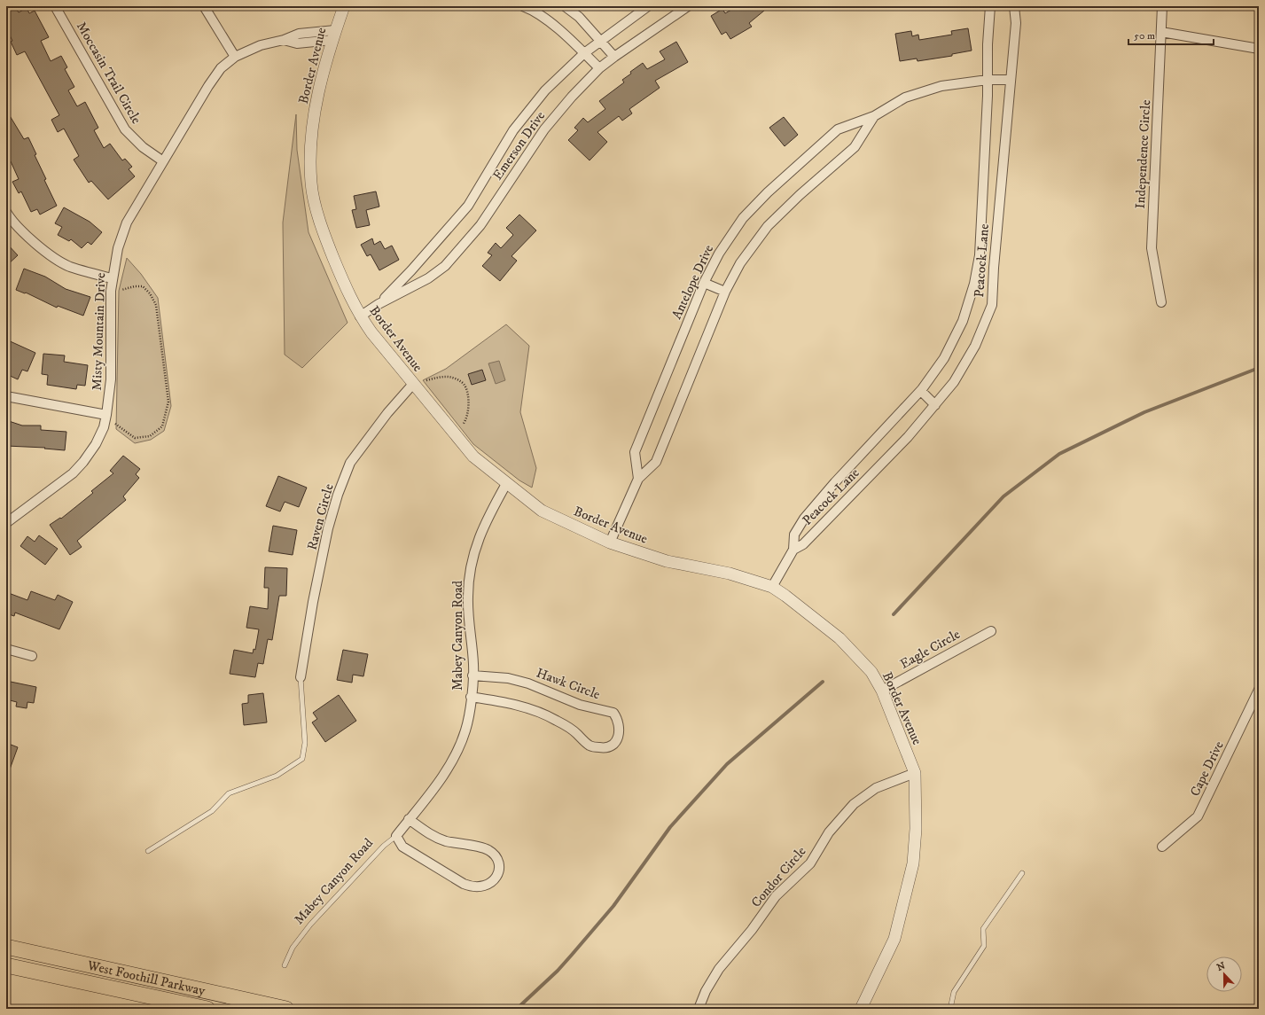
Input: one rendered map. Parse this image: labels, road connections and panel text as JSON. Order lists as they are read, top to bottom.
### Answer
{
  "streets": {
    "main road": ["West Foothill Parkway"],
    "street": [
      "Border Avenue",
      "Moccasin Trail Circle",
      "Emerson Drive",
      "Independence Circle",
      "Peacock Lane",
      "Antelope Drive",
      "Misty Mountain Drive",
      "Raven Circle",
      "Mabey Canyon Road",
      "Eagle Circle",
      "Hawk Circle",
      "Cape Drive",
      "Condor Circle"
    ]
  },
  "crossings": [
    ["Border Avenue", "Emerson Drive"],
    ["Border Avenue", "Peacock Lane"],
    ["Border Avenue", "Antelope Drive"],
    ["Border Avenue", "Misty Mountain Drive"],
    ["Border Avenue", "Raven Circle"],
    ["Border Avenue", "Mabey Canyon Road"],
    ["Border Avenue", "Eagle Circle"],
    ["Border Avenue", "Condor Circle"],
    ["Moccasin Trail Circle", "Misty Mountain Drive"],
    ["Peacock Lane", "Antelope Drive"],
    ["Mabey Canyon Road", "Hawk Circle"]
  ],
  "scale_bar": "50 m",
  "north": "top"
}
